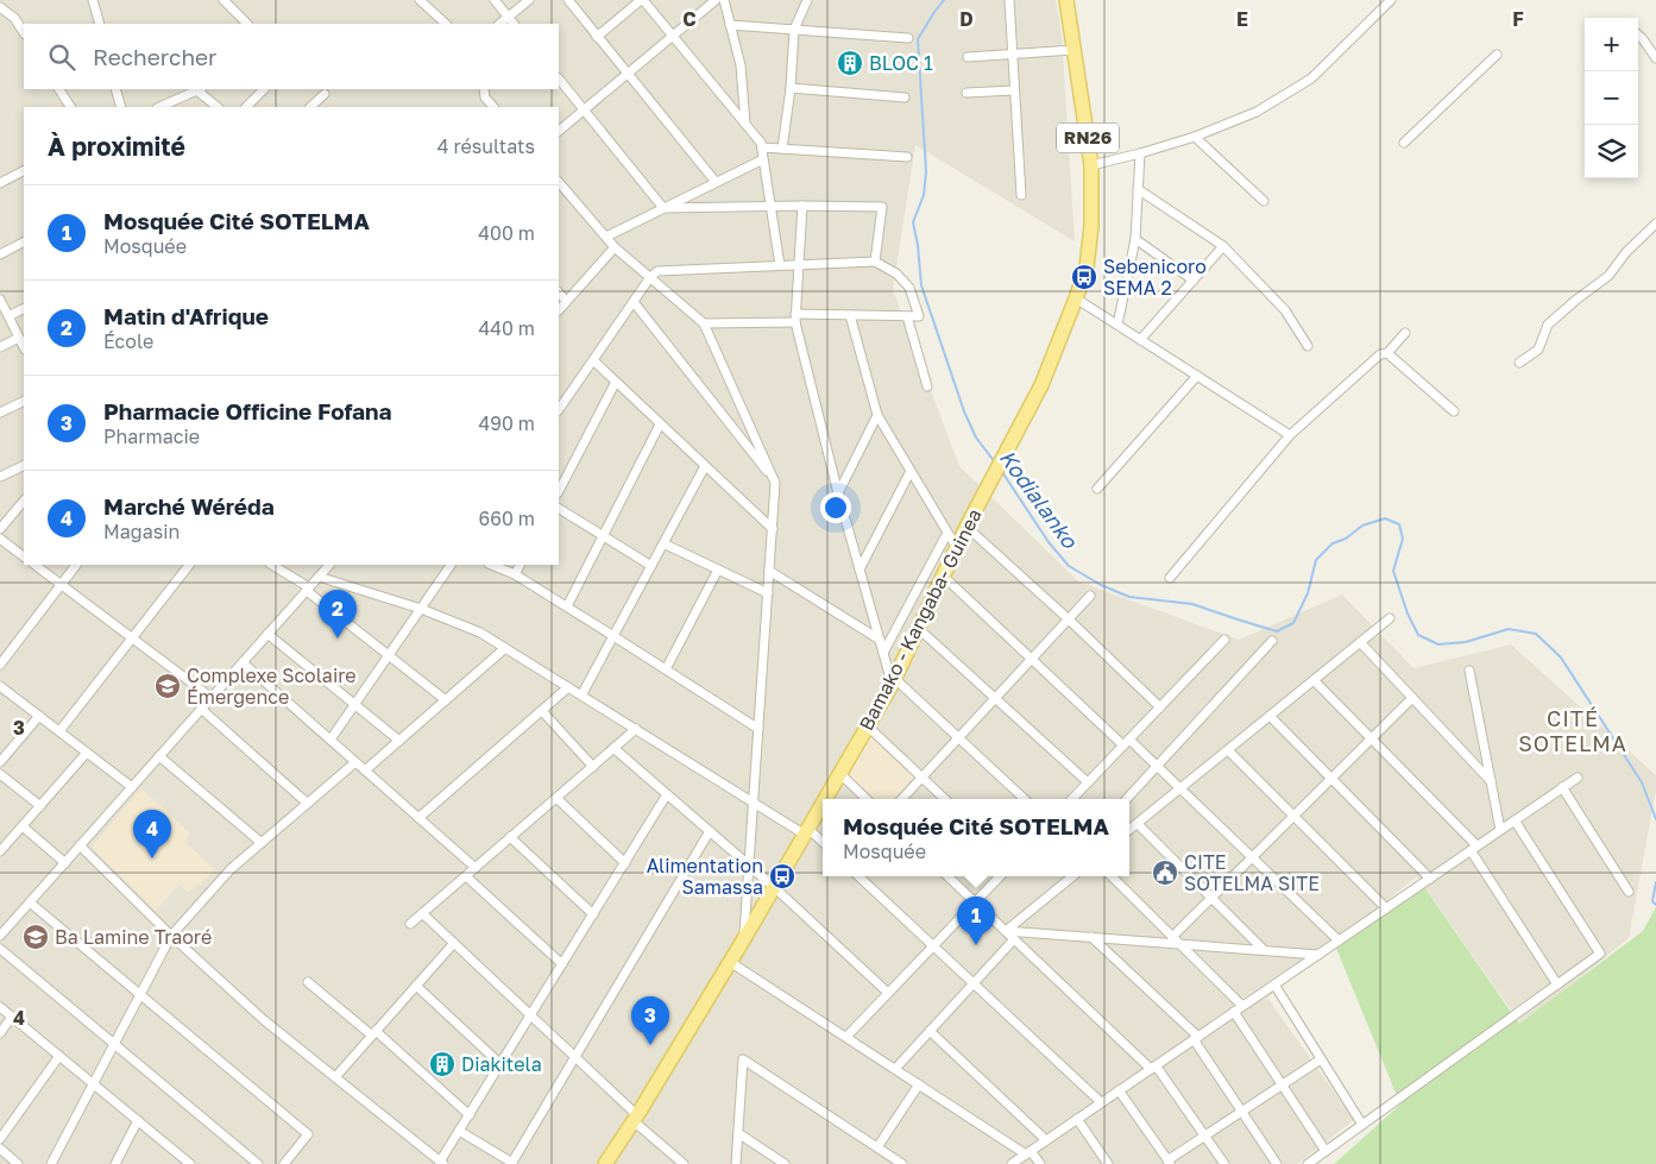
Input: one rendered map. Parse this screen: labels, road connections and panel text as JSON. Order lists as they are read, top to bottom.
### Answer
{
  "streets": {
    "main road": ["RN26", "Bamako - Kangaba- Guinea"]
  },
  "districts": ["CITÉ SOTELMA"],
  "water": ["Kodialanko"],
  "places": {
    "building": ["BLOC 1", "Diakitela"],
    "bus stop": ["Sebenicoro SEMA 2", "Alimentation Samassa"],
    "school or university": ["Complexe Scolaire Émergence", "Ba Lamine Traoré"],
    "public building": ["CITE SOTELMA SITE"]
  },
  "page": {
    "map_buttons": ["+", "−"],
    "search": "Rechercher",
    "heading": ["À proximité", "4 résultats"],
    "list": [
      {
        "mark": "1",
        "name": "Mosquée Cité SOTELMA",
        "note": "Mosquée",
        "value": "400 m"
      },
      {
        "mark": "2",
        "name": "Matin d'Afrique",
        "note": "École",
        "value": "440 m"
      },
      {
        "mark": "3",
        "name": "Pharmacie Officine Fofana",
        "note": "Pharmacie",
        "value": "490 m"
      },
      {
        "mark": "4",
        "name": "Marché Wéréda",
        "note": "Magasin",
        "value": "660 m"
      }
    ],
    "pins": [
      "2",
      "4",
      "1",
      "3"
    ],
    "popup": ["Mosquée Cité SOTELMA", "Mosquée"]
  },
  "grid": {
    "columns": [
      "C",
      "D",
      "E",
      "F"
    ],
    "rows": ["3", "4"]
  }
}
